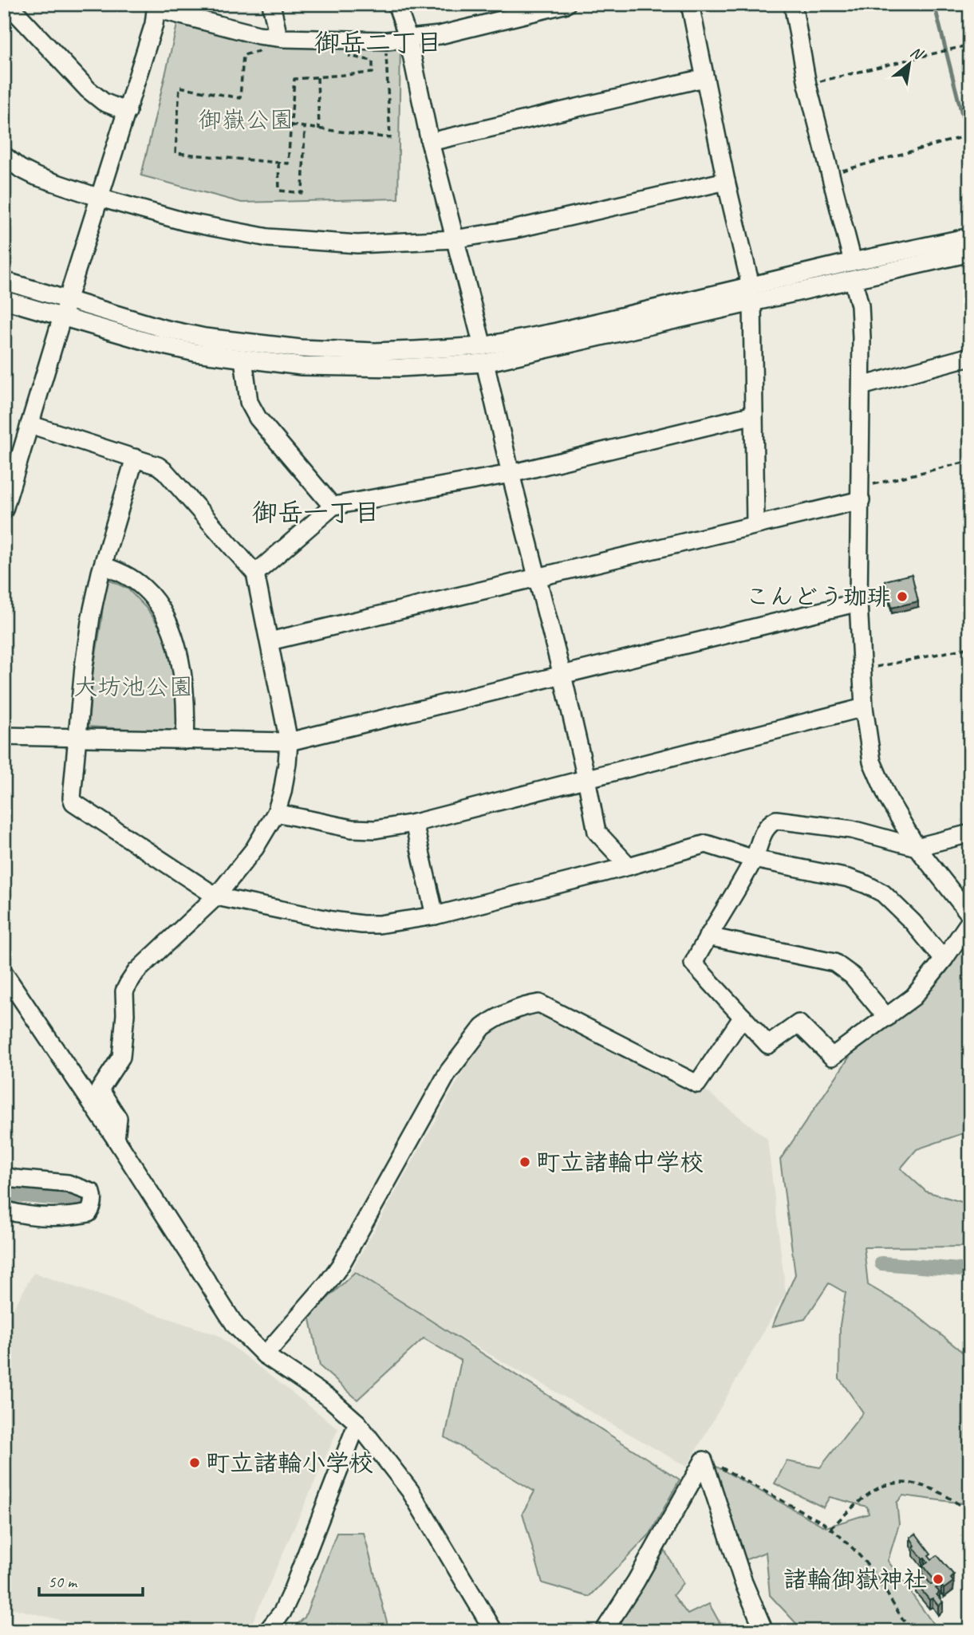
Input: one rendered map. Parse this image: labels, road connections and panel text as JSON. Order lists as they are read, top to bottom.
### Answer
{
  "districts": ["御岳二丁目", "御岳一丁目"],
  "parks": ["御嶽公園", "大坊池公園"],
  "places": [
    "こんどう珈琲",
    "町立諸輪中学校",
    "町立諸輪小学校",
    "諸輪御嶽神社"
  ],
  "scale_bar": "50 m",
  "north": "top right"
}
